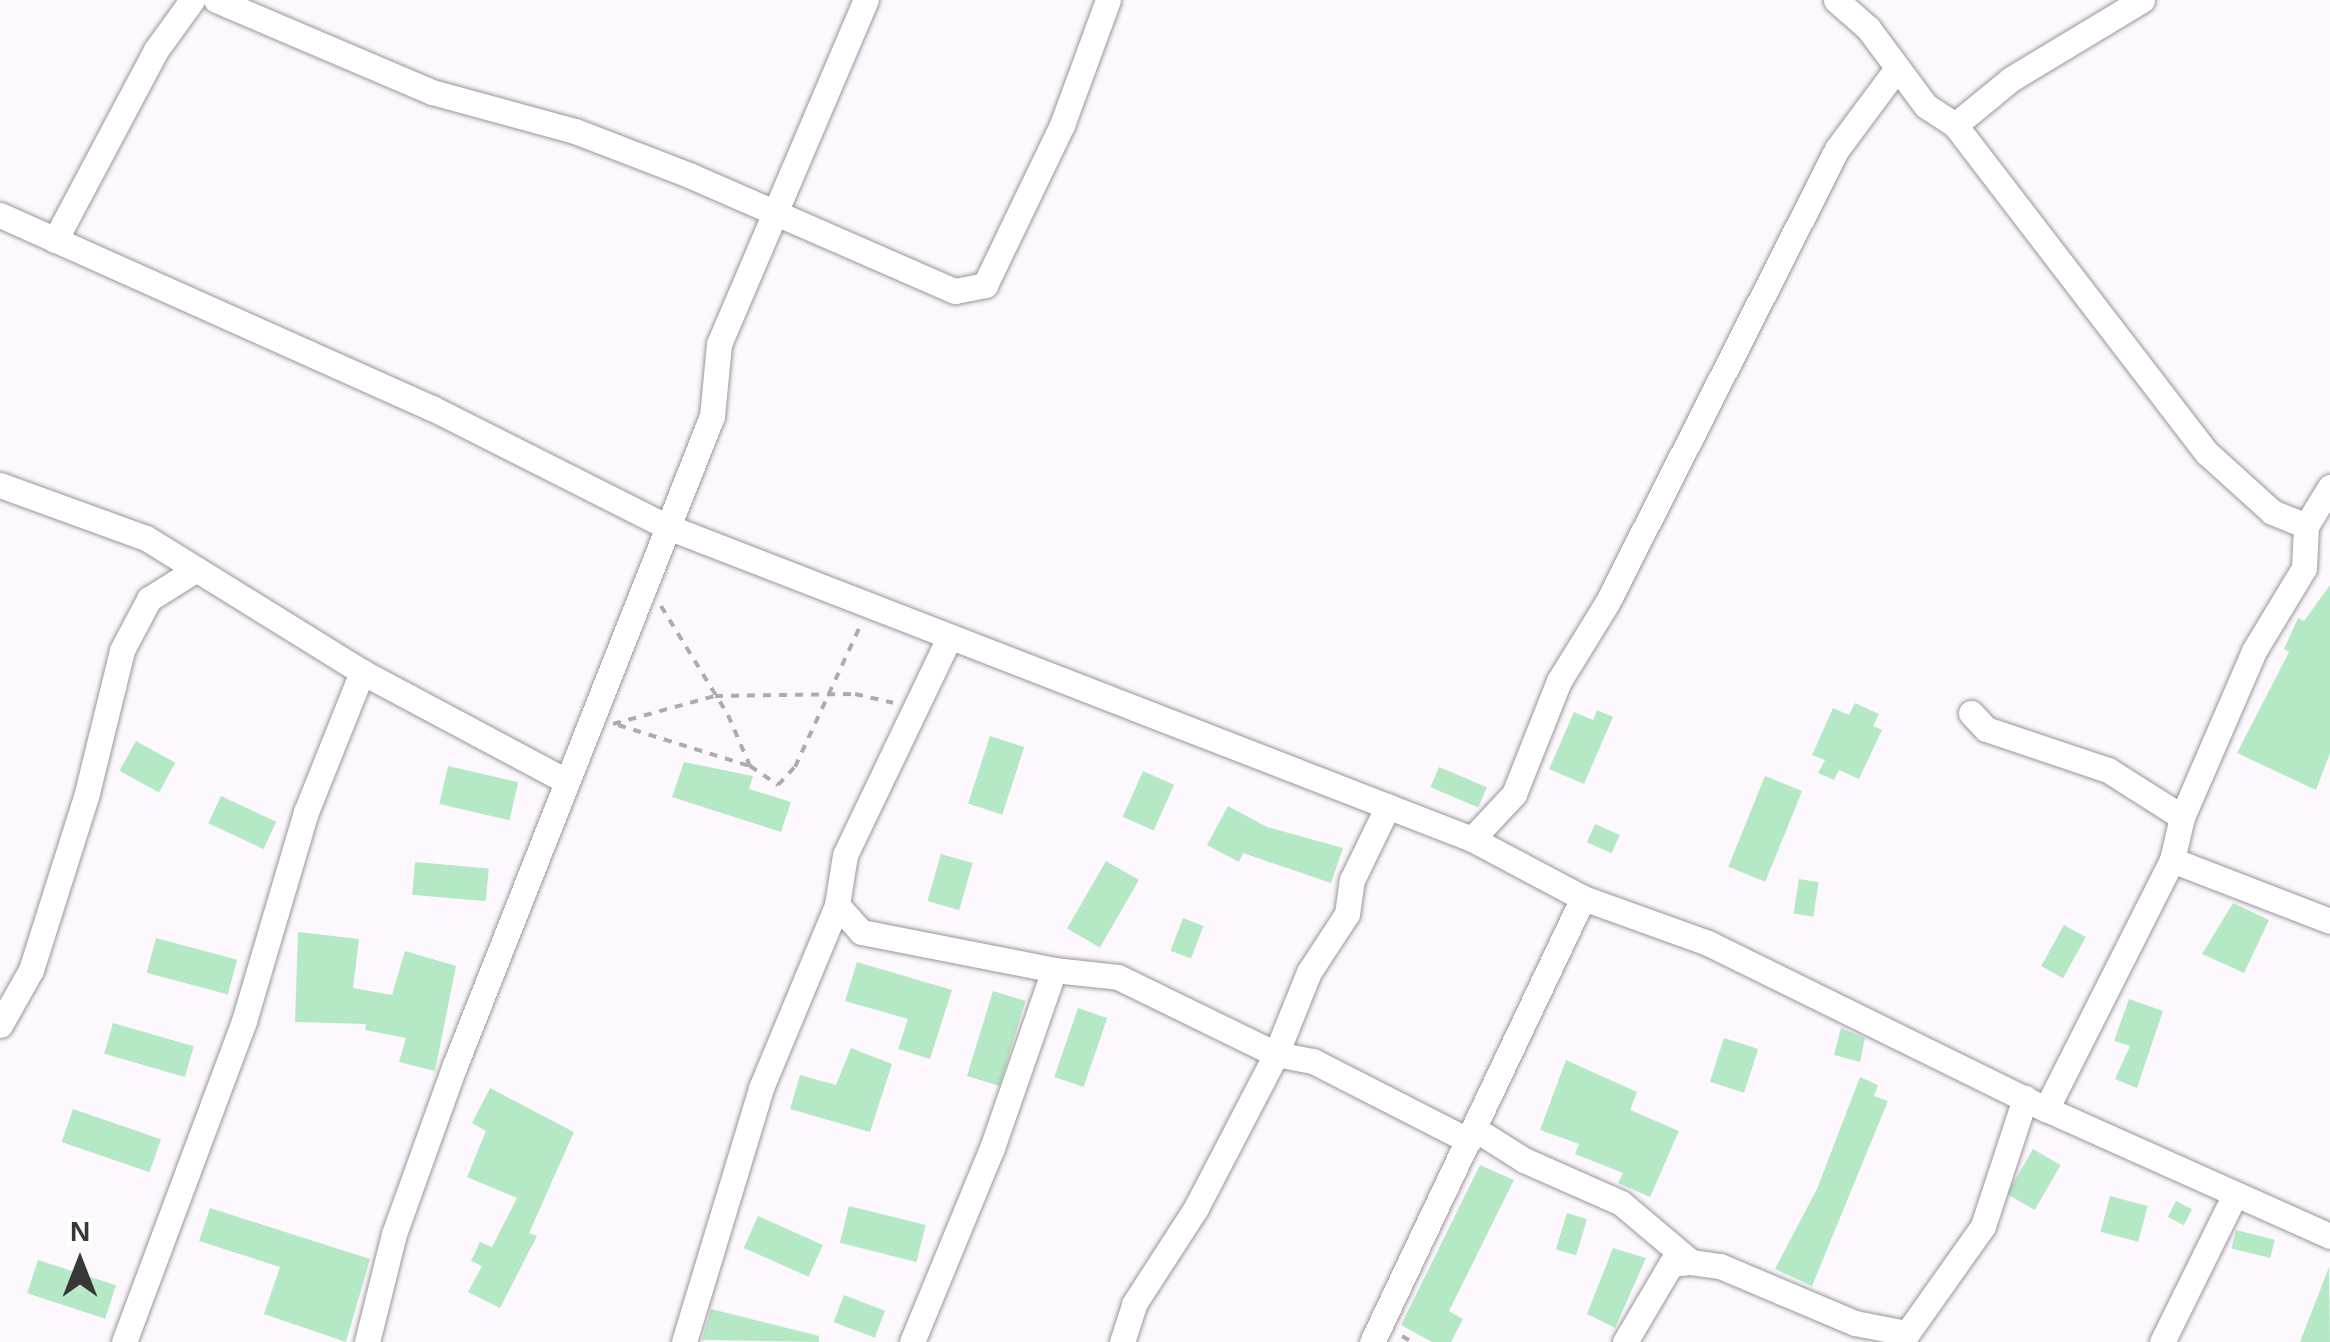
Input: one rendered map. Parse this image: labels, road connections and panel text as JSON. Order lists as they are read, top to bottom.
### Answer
{
  "north": "top"
}
